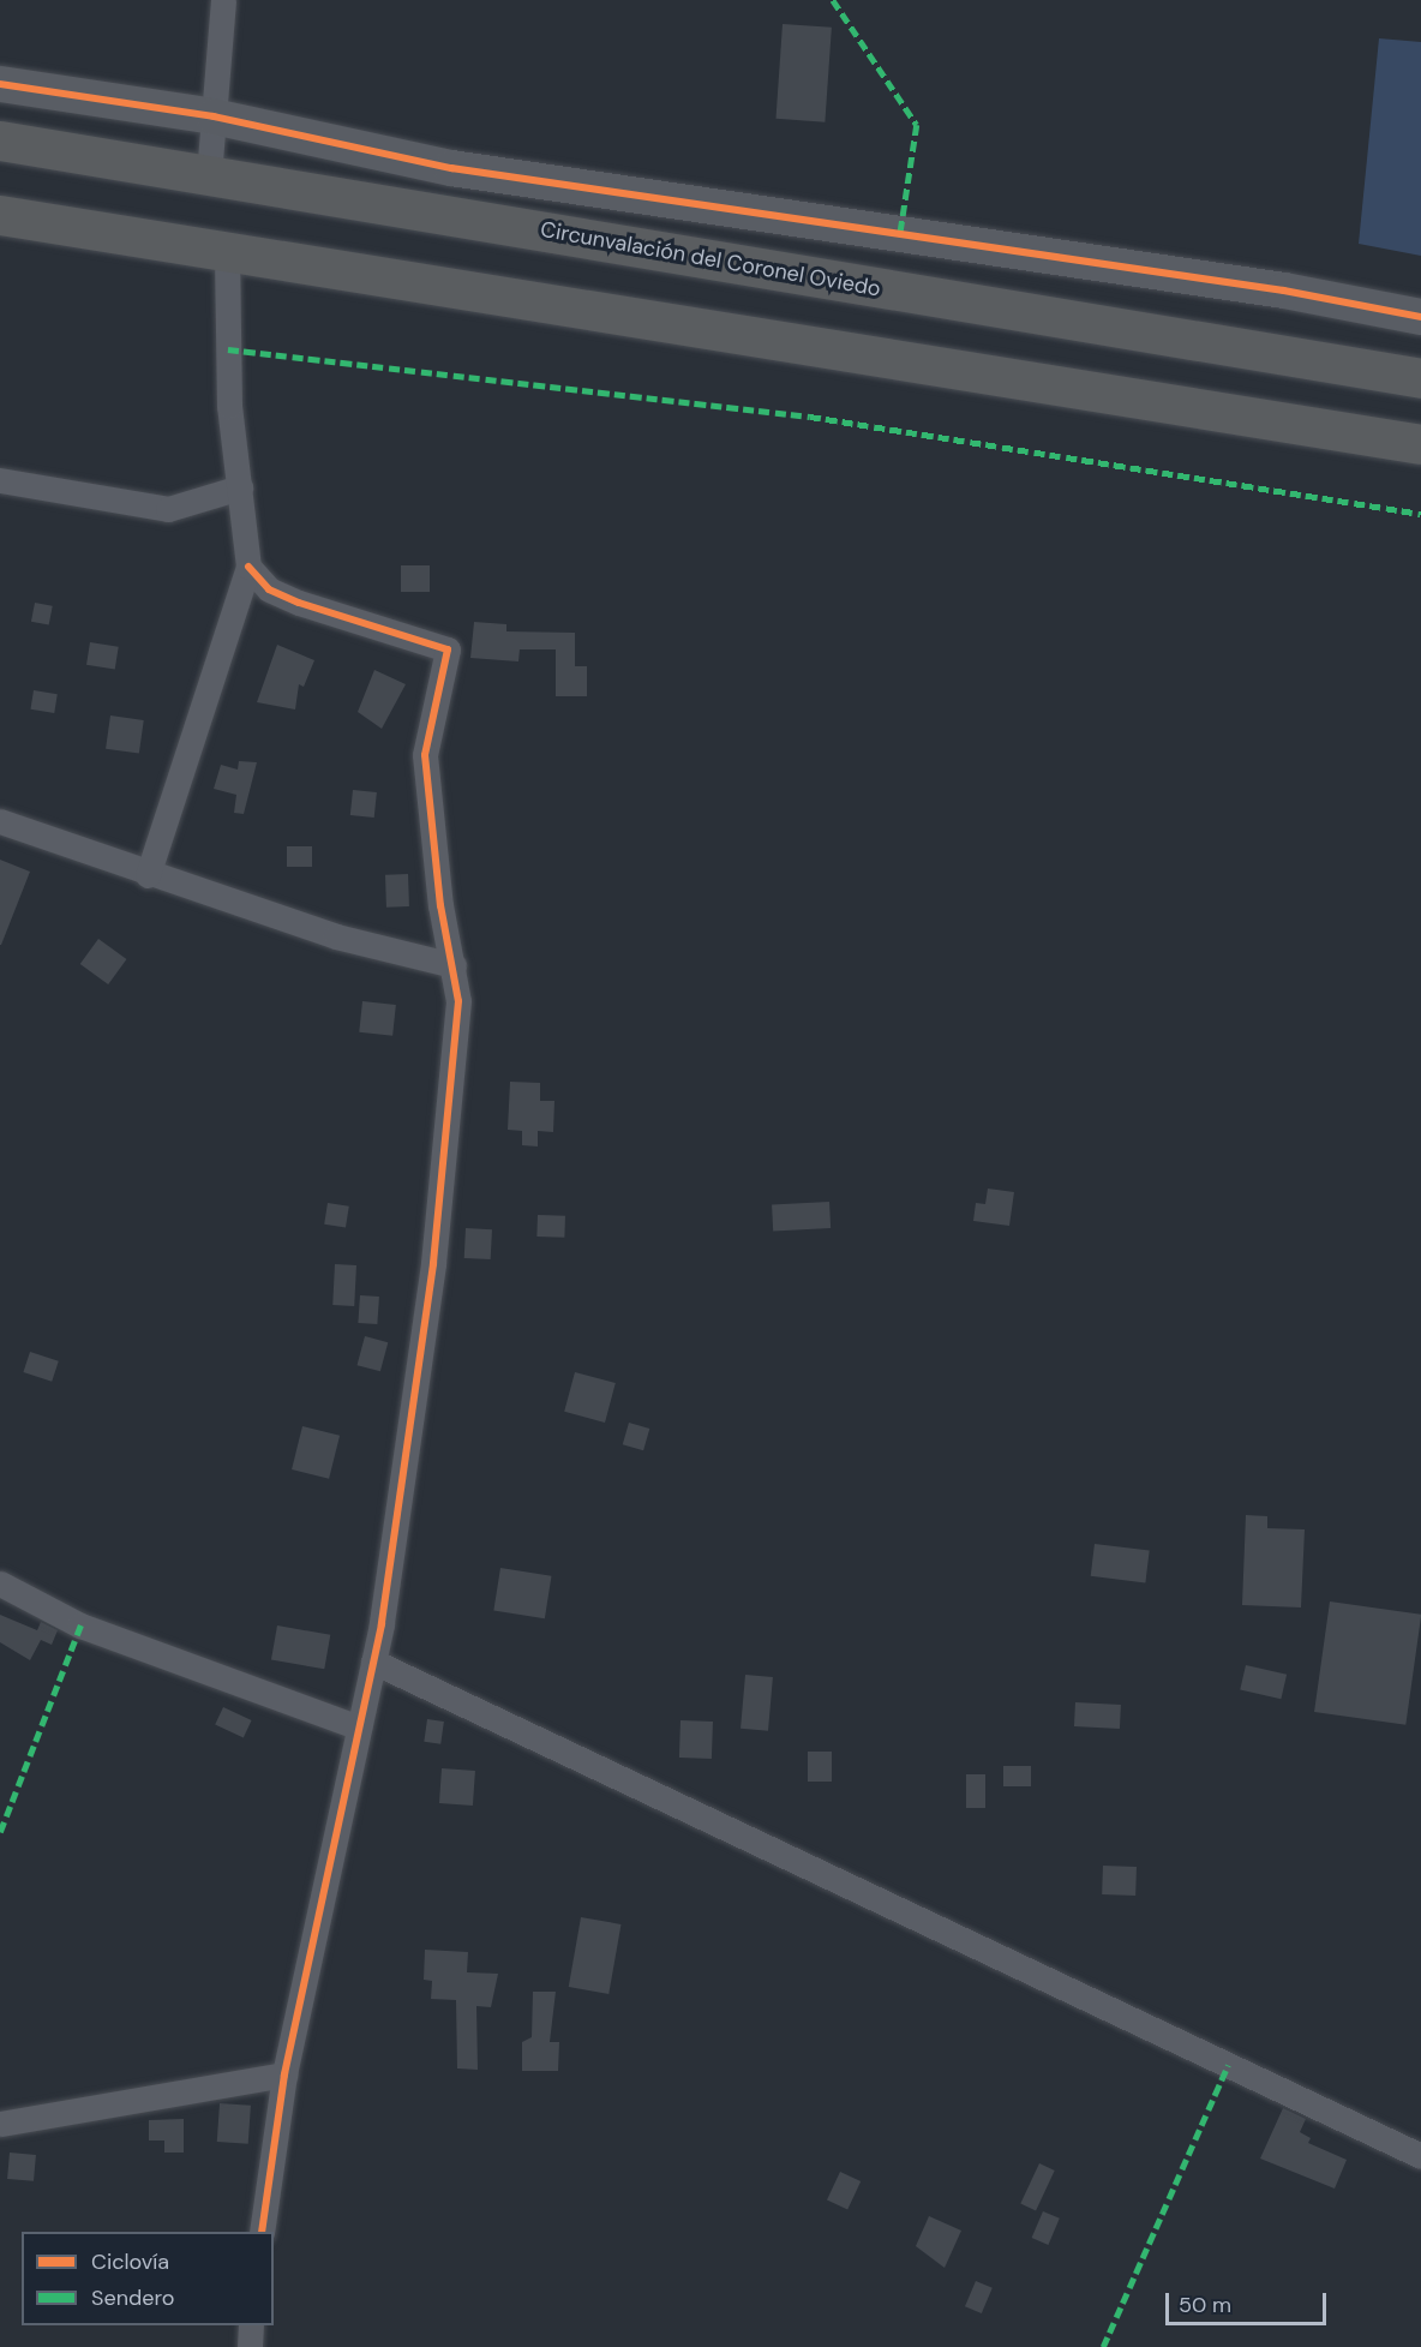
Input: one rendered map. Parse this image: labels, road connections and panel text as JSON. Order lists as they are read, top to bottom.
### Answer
{
  "streets": {
    "highway": ["Circunvalación del Coronel Oviedo"]
  },
  "legend": ["Ciclovía", "Sendero"],
  "scale_bar": "50 m"
}
